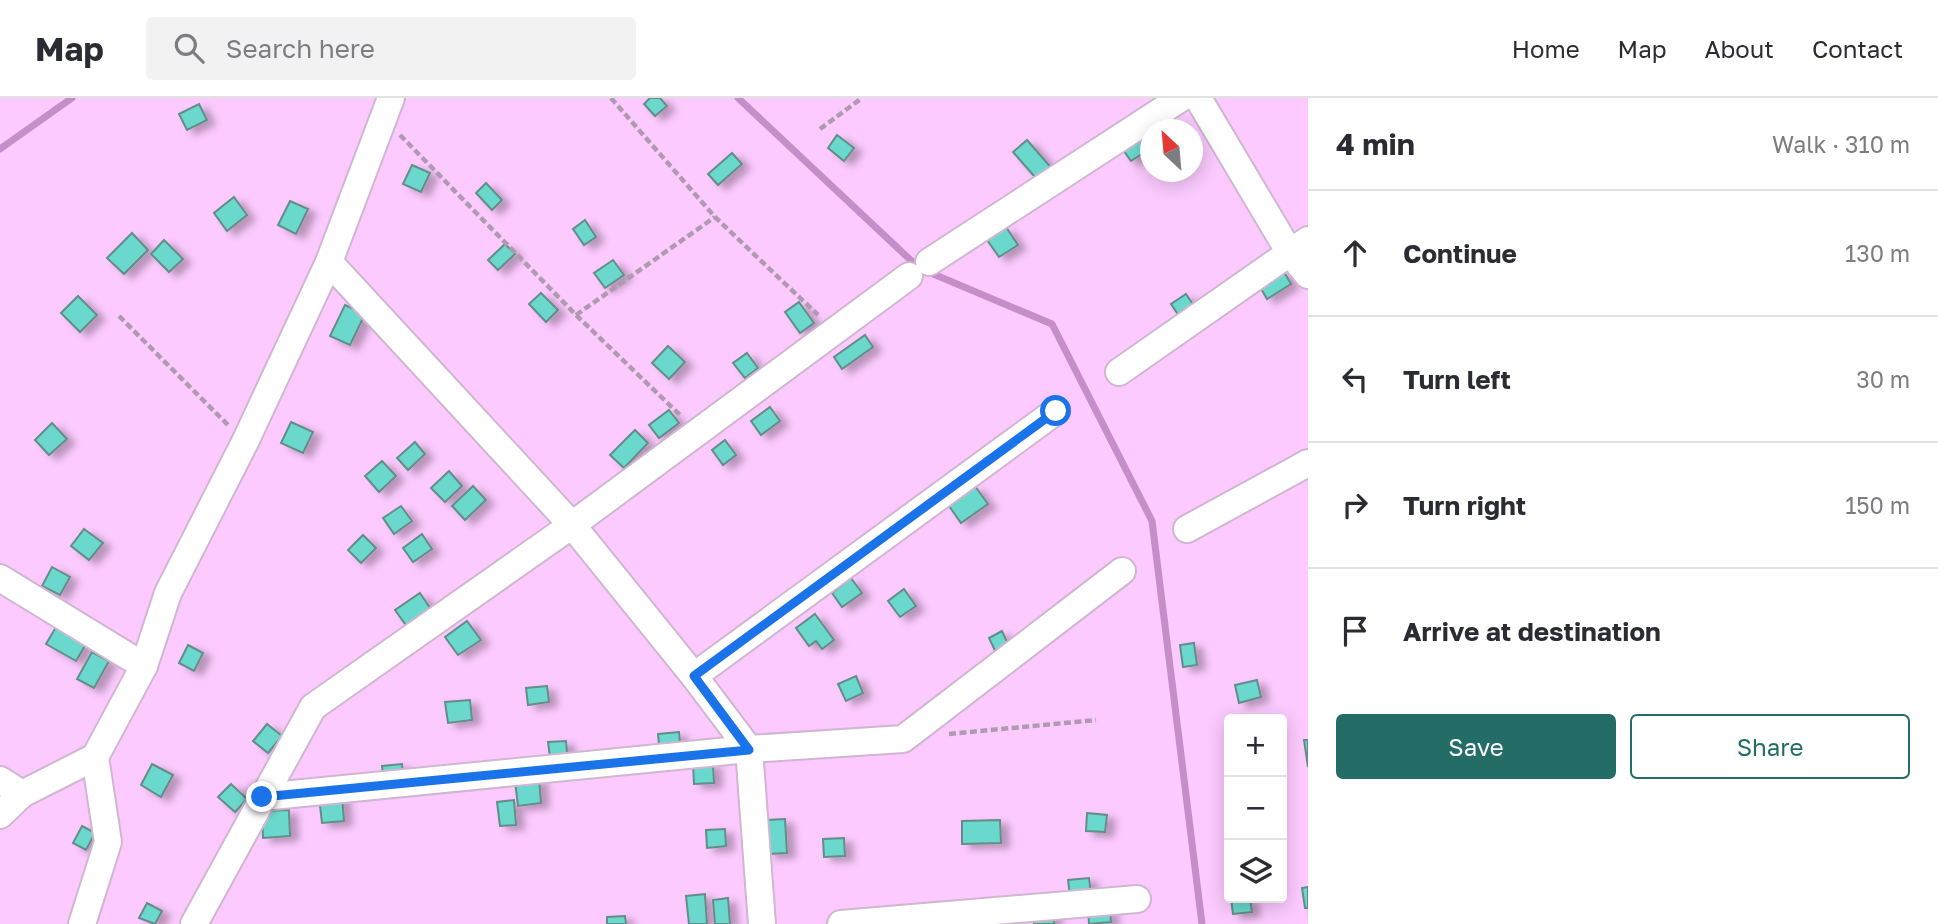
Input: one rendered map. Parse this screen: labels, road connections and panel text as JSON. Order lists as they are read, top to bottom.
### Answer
{
  "north": "top left",
  "page": {
    "header": "Map",
    "search": "Search here",
    "nav": [
      "Home",
      "Map",
      "About",
      "Contact"
    ],
    "heading": ["4 min", "Walk · 310 m"],
    "list": [
      ["Continue", "130 m"],
      ["Turn left", "30 m"],
      ["Turn right", "150 m"],
      "Arrive at destination"
    ],
    "buttons": ["Save", "Share"],
    "map_buttons": ["+", "−"]
  }
}
